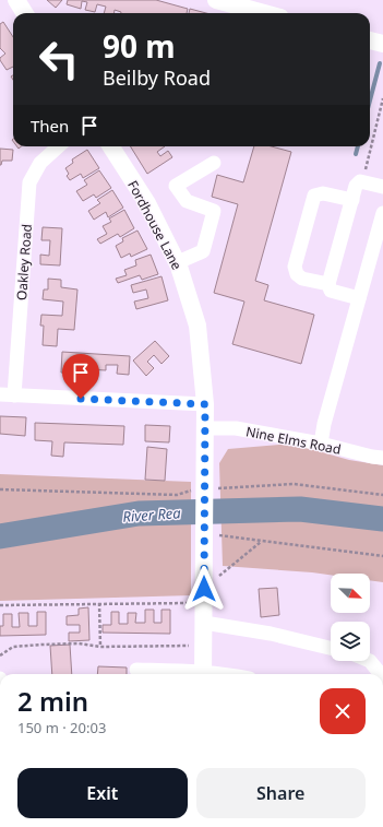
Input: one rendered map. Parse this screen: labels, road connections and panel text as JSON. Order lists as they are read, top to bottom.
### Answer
{
  "streets": {
    "main road": ["Fordhouse Lane"],
    "street": ["Oakley Road", "Nine Elms Road"]
  },
  "crossings": [
    ["Fordhouse Lane", "Nine Elms Road"]
  ],
  "water": ["River Rea"],
  "north": "bottom right",
  "page": {
    "turn": ["90 m", "Beilby Road"],
    "then": "Then",
    "heading": ["2 min", "150 m · 20:03"],
    "buttons": ["Exit", "Share"]
  }
}
